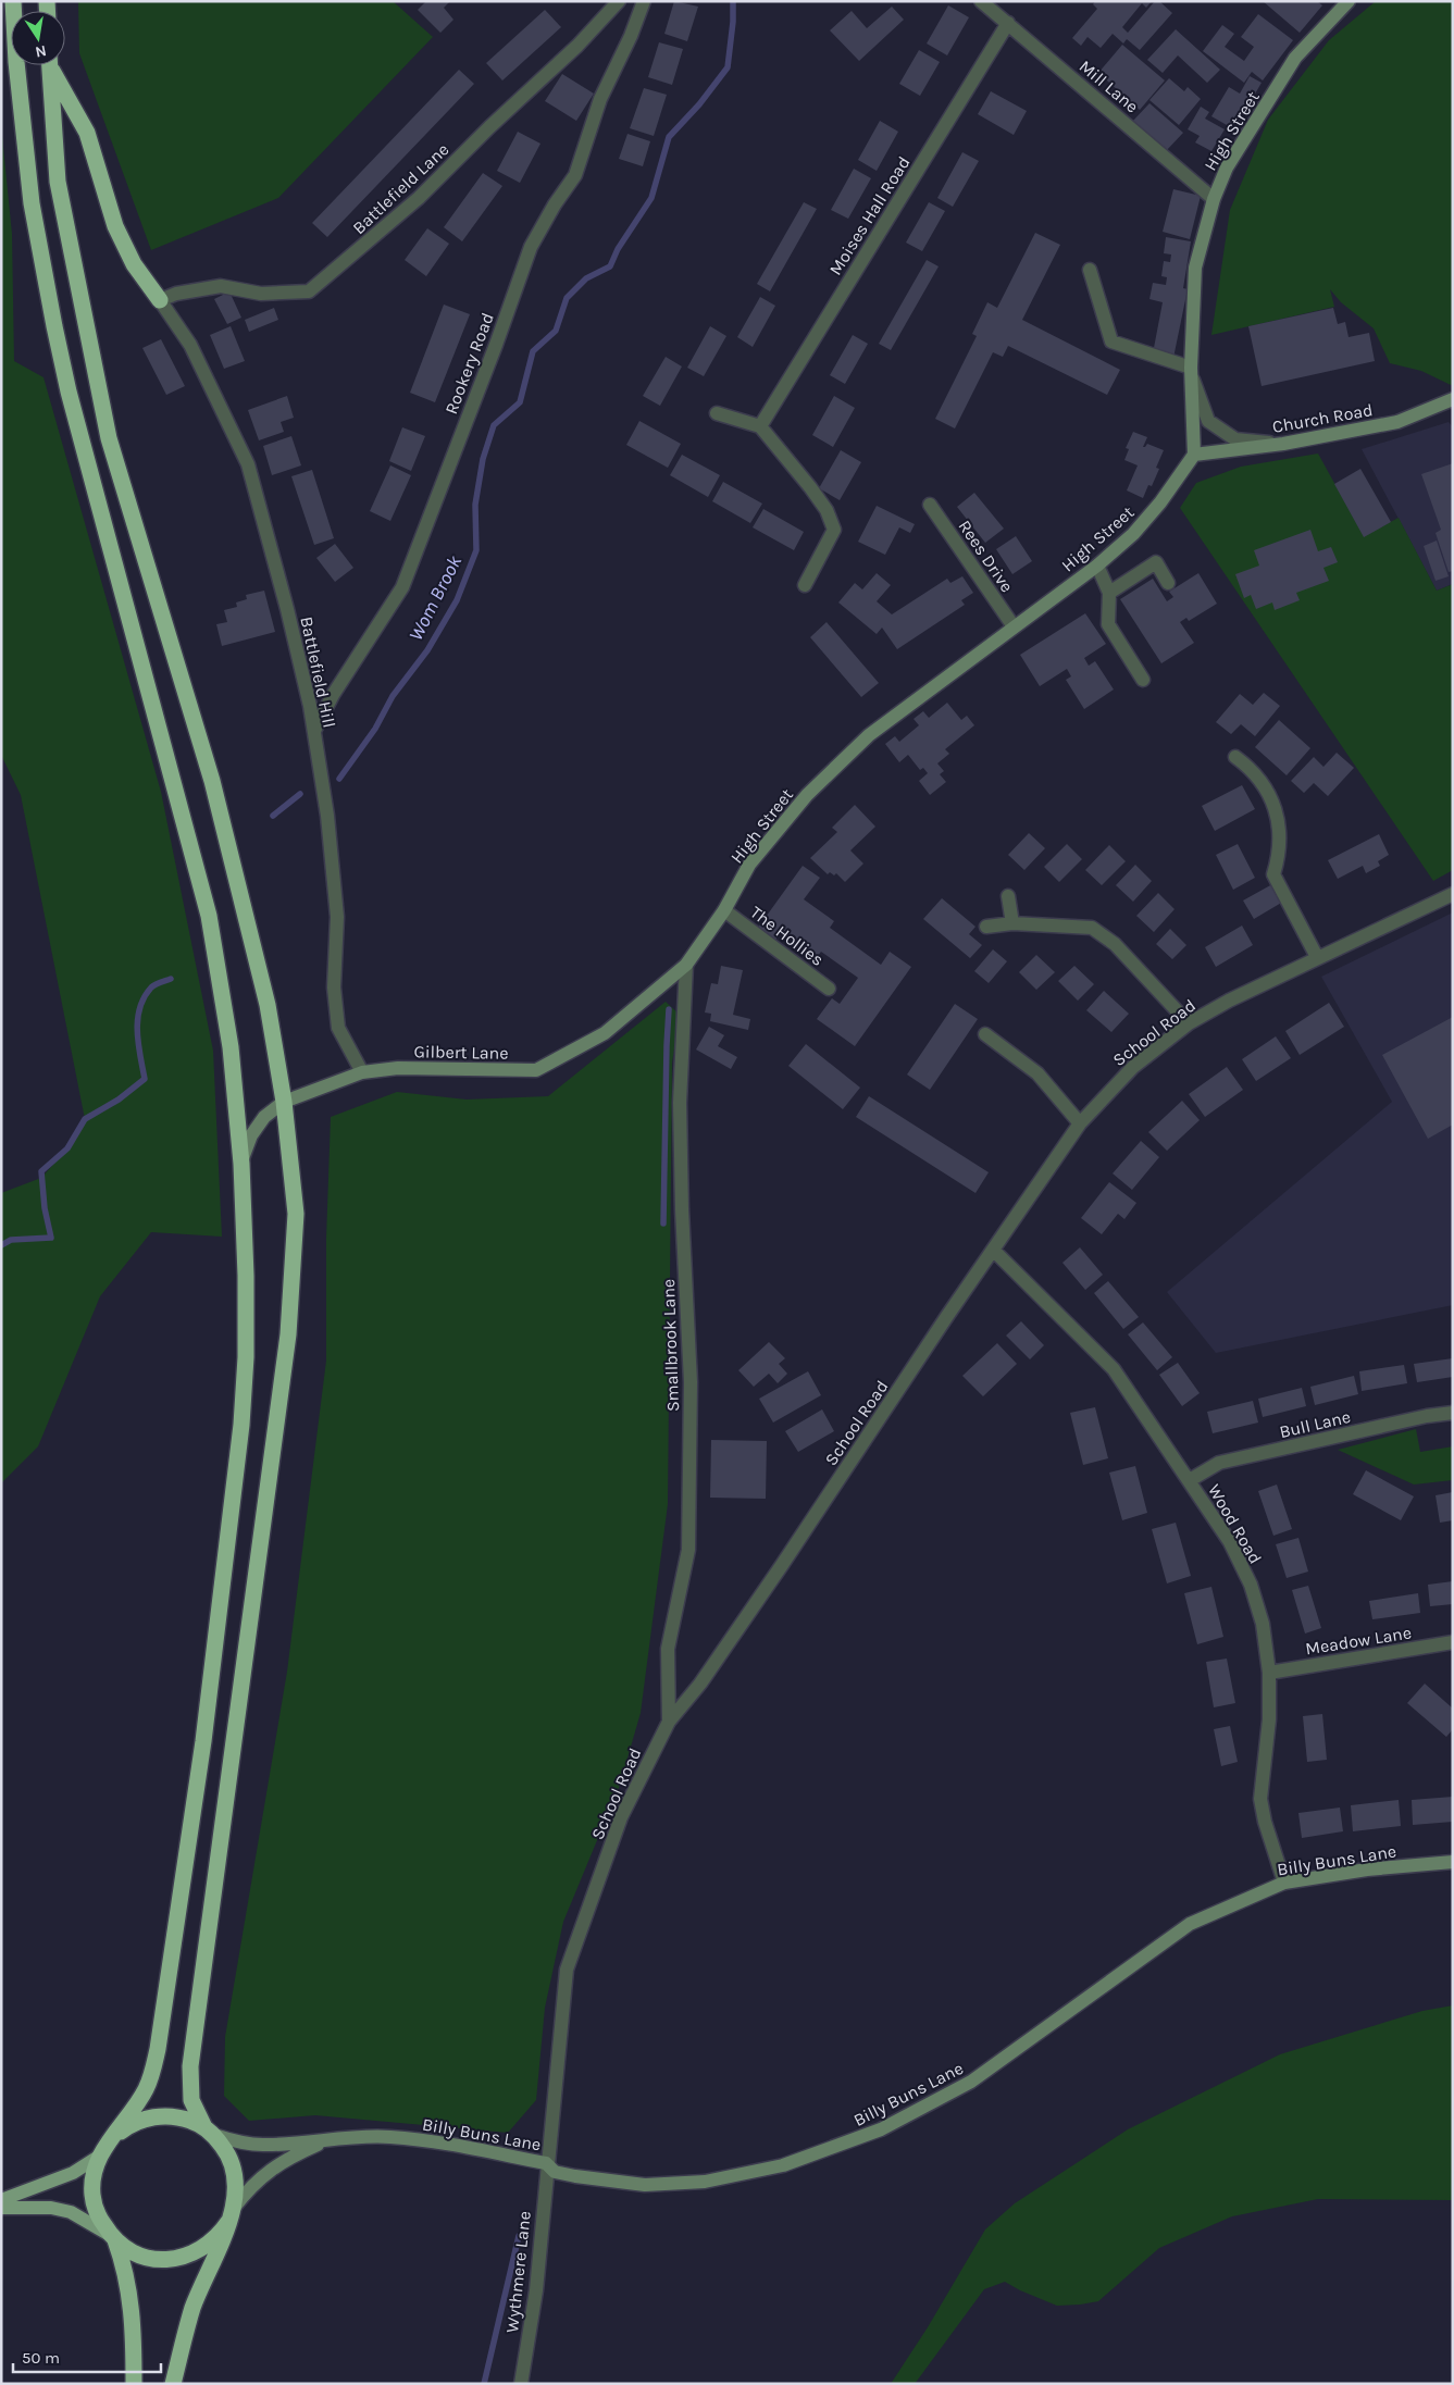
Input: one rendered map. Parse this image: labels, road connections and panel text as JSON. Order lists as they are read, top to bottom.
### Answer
{
  "streets": {
    "street": [
      "Mill Lane",
      "High Street",
      "Battlefield Lane",
      "Moises Hall Road",
      "Rookery Road",
      "Church Road",
      "Rees Drive",
      "Battlefield Hill",
      "The Hollies",
      "School Road",
      "Gilbert Lane",
      "Smallbrook Lane",
      "Bull Lane",
      "Wood Road",
      "Meadow Lane",
      "Billy Buns Lane",
      "Wythmere Lane"
    ]
  },
  "crossings": [
    ["Mill Lane", "High Street"],
    ["Mill Lane", "Moises Hall Road"],
    ["High Street", "Church Road"],
    ["High Street", "Rees Drive"],
    ["High Street", "The Hollies"],
    ["High Street", "Gilbert Lane"],
    ["High Street", "Smallbrook Lane"],
    ["Battlefield Lane", "Battlefield Hill"],
    ["Rookery Road", "Battlefield Hill"],
    ["Battlefield Hill", "Gilbert Lane"],
    ["School Road", "Smallbrook Lane"],
    ["School Road", "Wood Road"],
    ["School Road", "Billy Buns Lane"],
    ["School Road", "Wythmere Lane"],
    ["Gilbert Lane", "Smallbrook Lane"],
    ["Bull Lane", "Wood Road"],
    ["Wood Road", "Meadow Lane"],
    ["Wood Road", "Billy Buns Lane"],
    ["Billy Buns Lane", "Wythmere Lane"]
  ],
  "water": ["Wom Brook"],
  "scale_bar": "50 m",
  "north": "bottom"
}
